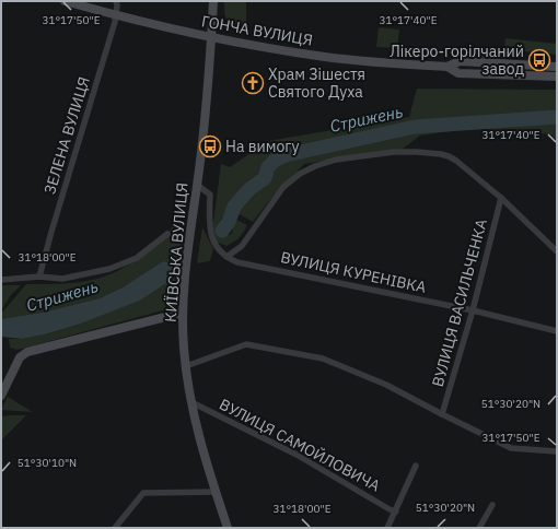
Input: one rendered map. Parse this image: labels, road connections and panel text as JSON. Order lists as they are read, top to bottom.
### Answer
{
  "streets": {
    "street": [
      "ГОНЧА ВУЛИЦЯ",
      "ЗЕЛЕНА ВУЛИЦЯ",
      "КИЇВСЬКА ВУЛИЦЯ",
      "ВУЛИЦЯ КУРЕНІВКА",
      "ВУЛИЦЯ ВАСИЛЬЧЕНКА",
      "ВУЛИЦЯ САМОЙЛОВИЧА"
    ]
  },
  "crossings": [
    ["ГОНЧА ВУЛИЦЯ", "ЗЕЛЕНА ВУЛИЦЯ"],
    ["ГОНЧА ВУЛИЦЯ", "КИЇВСЬКА ВУЛИЦЯ"],
    ["КИЇВСЬКА ВУЛИЦЯ", "ВУЛИЦЯ САМОЙЛОВИЧА"],
    ["ВУЛИЦЯ КУРЕНІВКА", "ВУЛИЦЯ ВАСИЛЬЧЕНКА"]
  ],
  "water": ["Стрижень"],
  "places": {
    "bus stop": ["Лікеро-горілчаний завод", "На вимогу"],
    "church": ["Храм Зішестя Святого Духа"]
  },
  "coordinates": [
    "31°17'40\"E",
    "31°17'50\"E",
    "31°18'00\"E",
    "51°30'20\"N",
    "51°30'10\"N"
  ]
}
